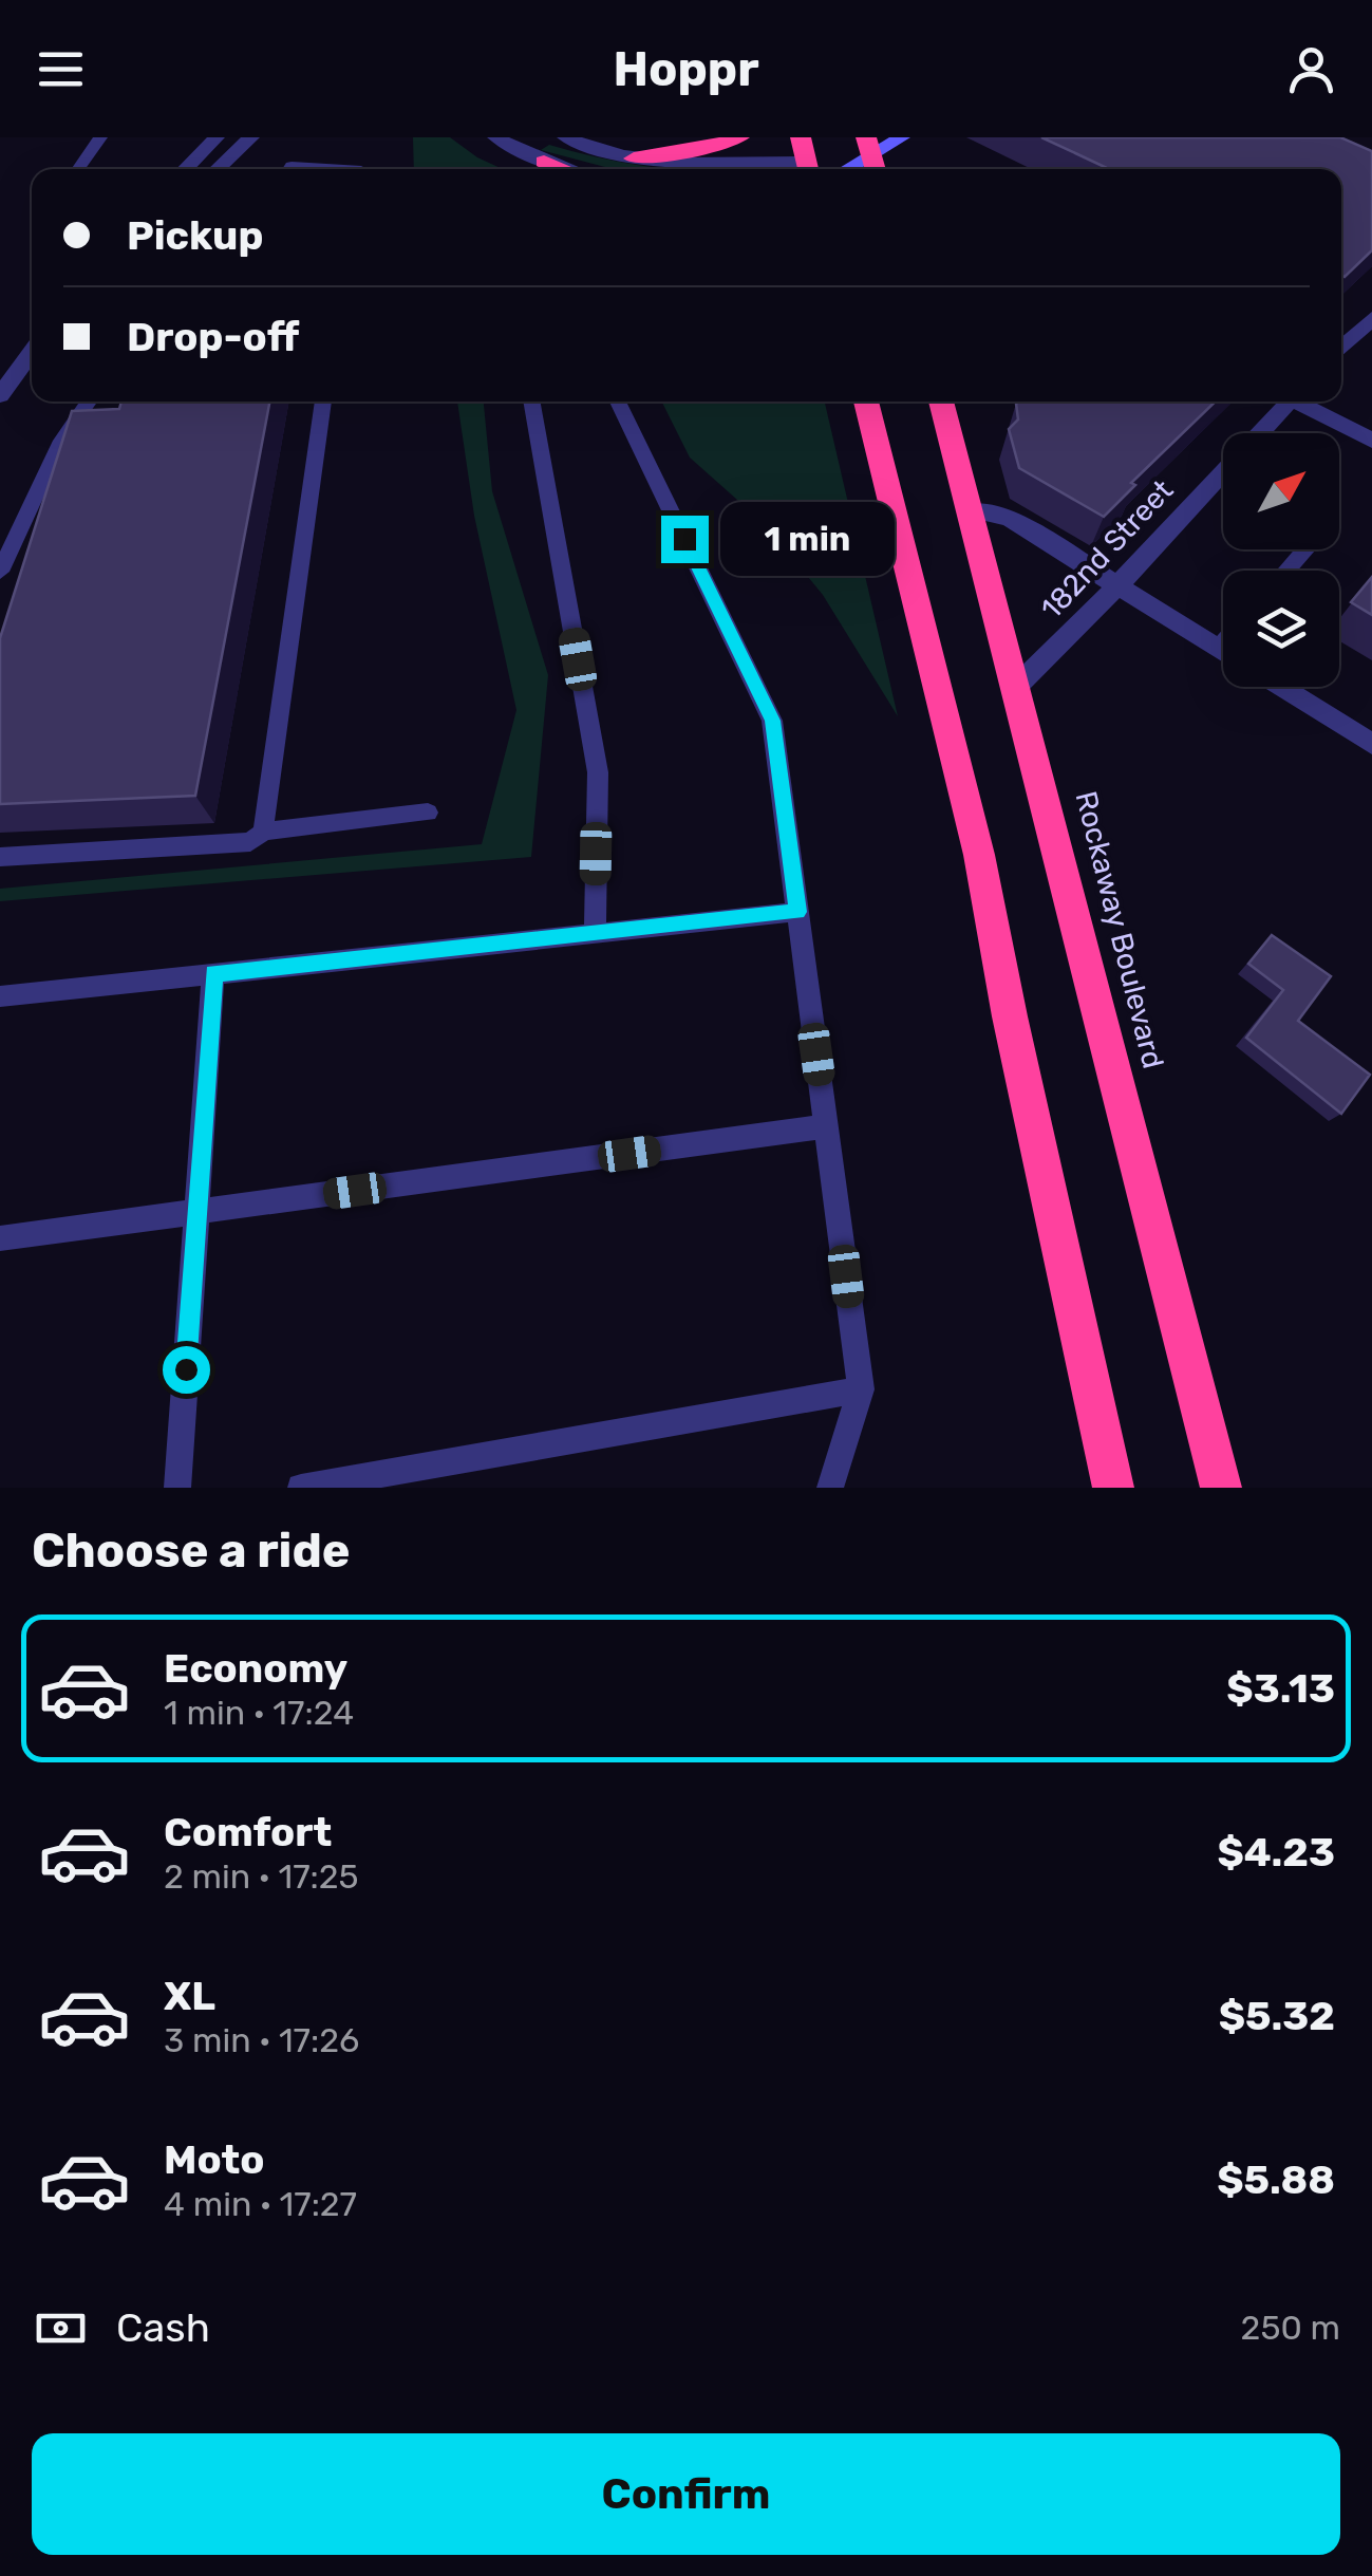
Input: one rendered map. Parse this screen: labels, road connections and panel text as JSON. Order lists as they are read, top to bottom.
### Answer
{
  "streets": {
    "highway": ["Rockaway Boulevard"],
    "street": ["182nd Street"]
  },
  "crossings": [
    ["182nd Street", "Rockaway Boulevard"]
  ],
  "north": "top right",
  "page": {
    "header": "Hoppr",
    "banner": ["Pickup", "Drop-off"],
    "bubble": "1 min",
    "heading": "Choose a ride",
    "list": [
      {
        "name": "Economy",
        "note": "1 min · 17:24",
        "value": "$3.13"
      },
      {
        "name": "Comfort",
        "note": "2 min · 17:25",
        "value": "$4.23"
      },
      {
        "name": "XL",
        "note": "3 min · 17:26",
        "value": "$5.32"
      },
      {
        "name": "Moto",
        "note": "4 min · 17:27",
        "value": "$5.88"
      }
    ],
    "pay": ["Cash", "250 m"],
    "buttons": "Confirm"
  }
}
